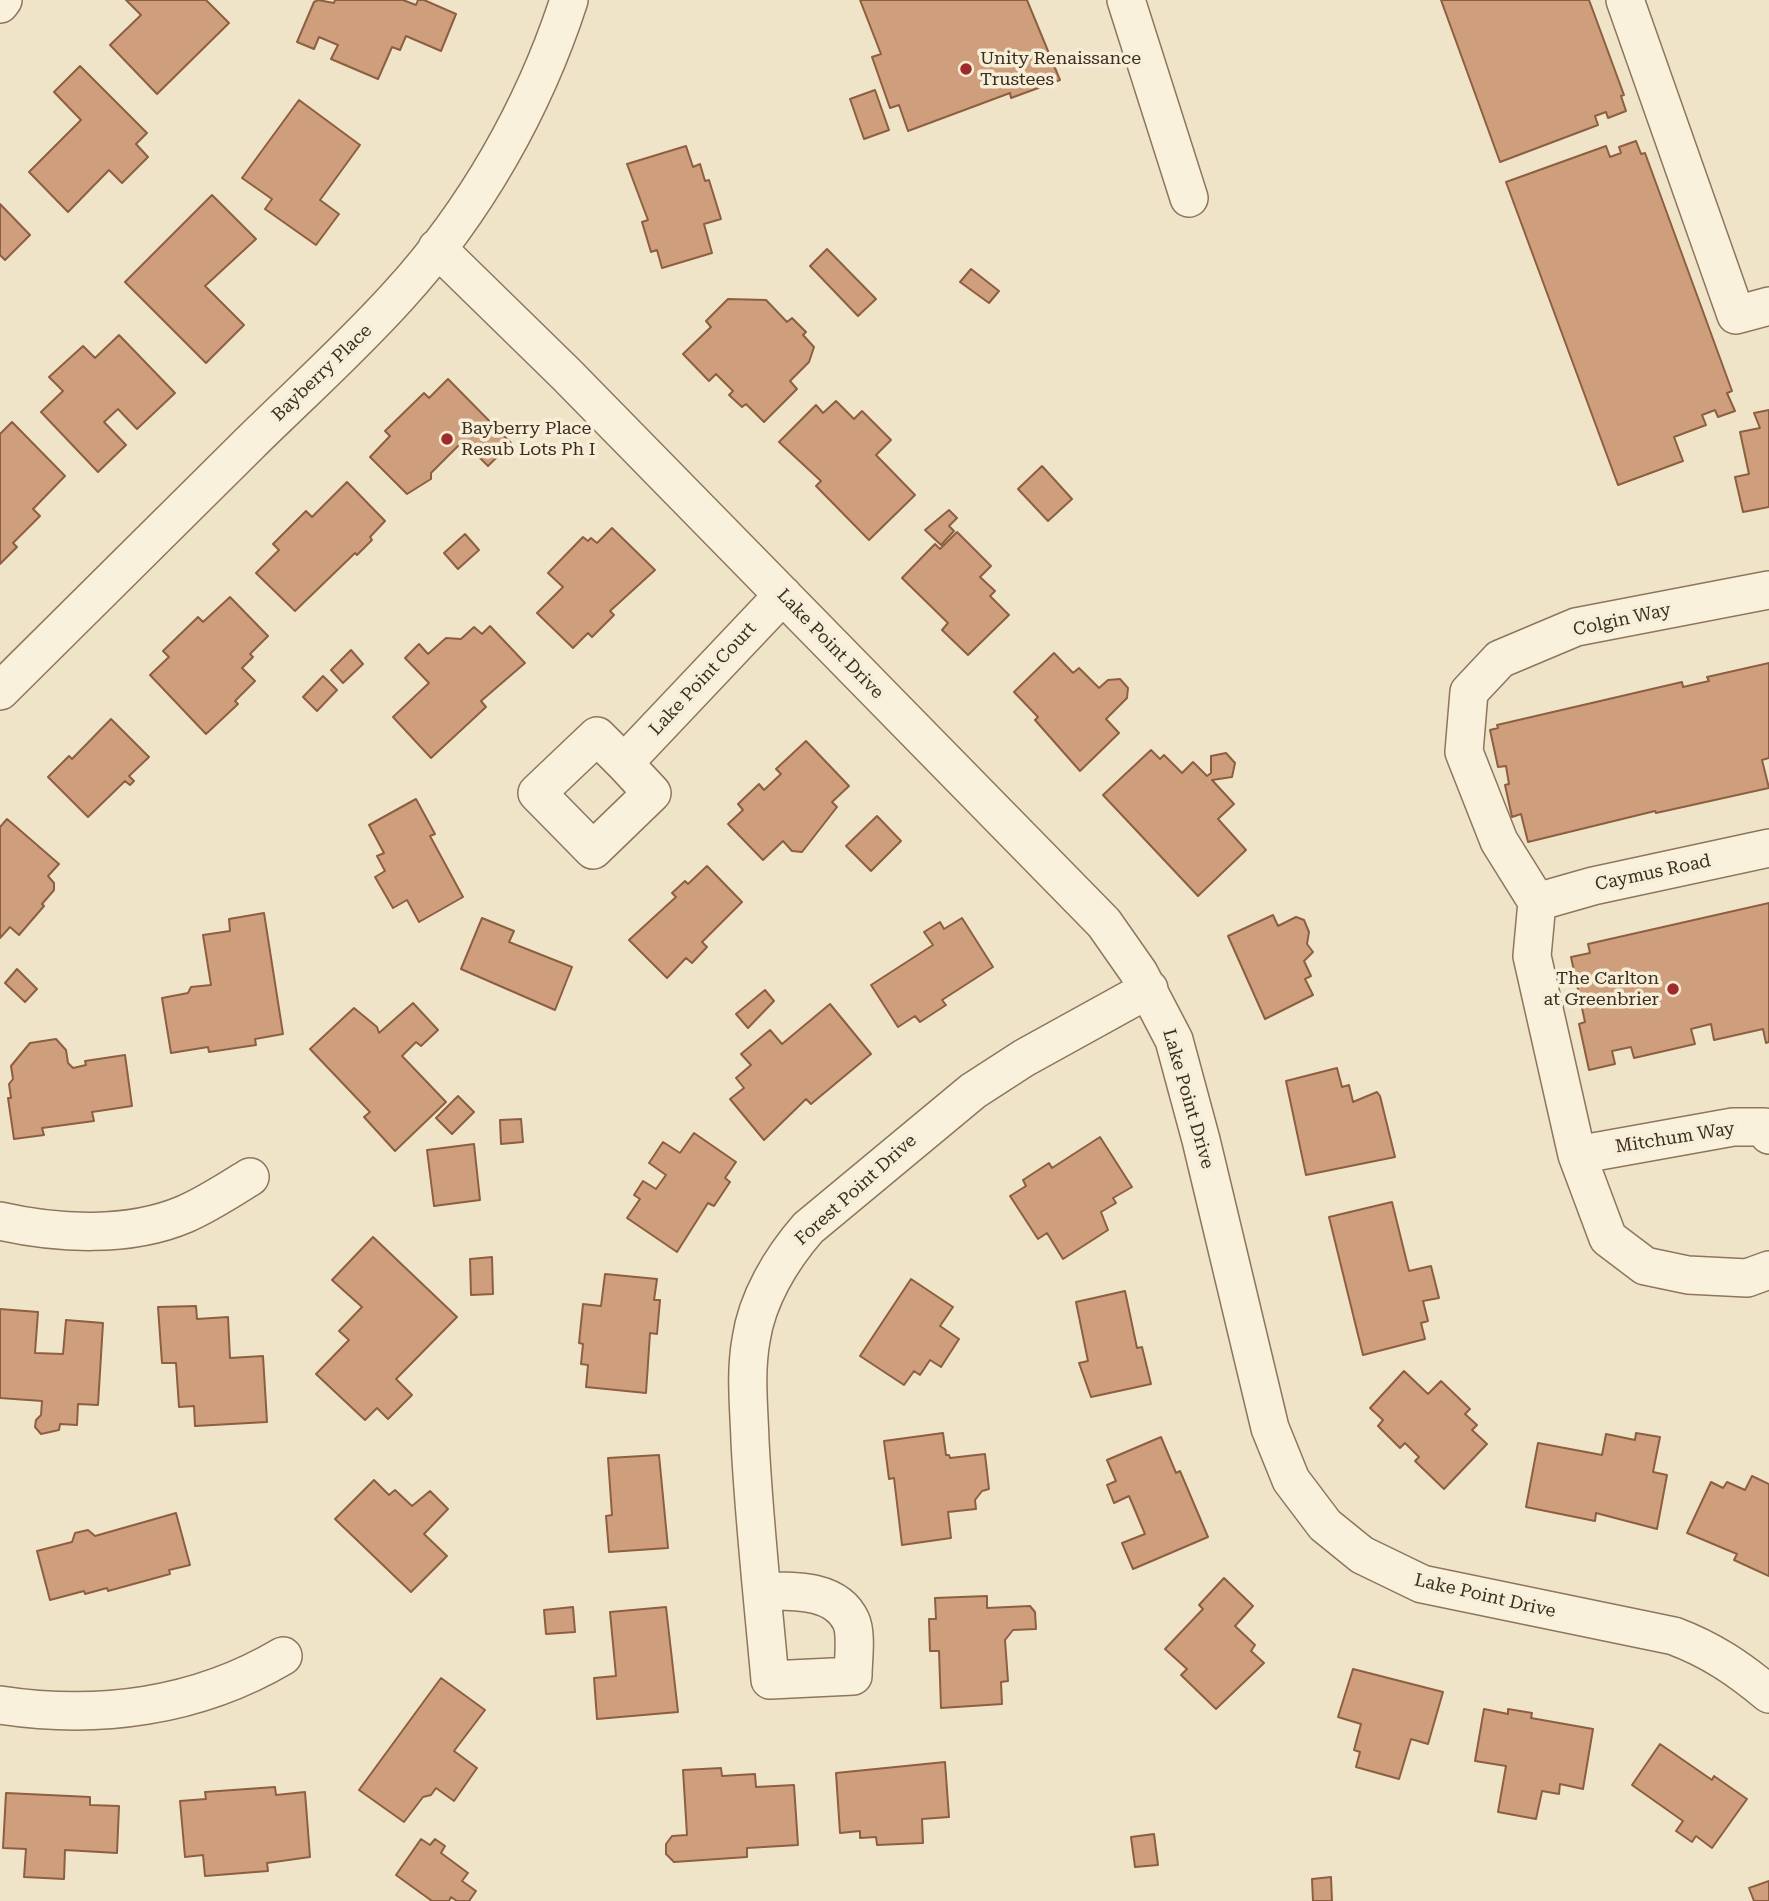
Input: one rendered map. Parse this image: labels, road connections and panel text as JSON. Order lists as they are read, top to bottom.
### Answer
{
  "streets": {
    "street": [
      "Bayberry Place",
      "Colgin Way",
      "Lake Point Drive",
      "Lake Point Court",
      "Caymus Road",
      "Mitchum Way",
      "Forest Point Drive"
    ]
  },
  "crossings": [
    ["Bayberry Place", "Lake Point Drive"],
    ["Colgin Way", "Caymus Road"],
    ["Lake Point Drive", "Lake Point Court"],
    ["Lake Point Drive", "Forest Point Drive"]
  ],
  "places": ["Unity Renaissance Trustees", "Bayberry Place Resub Lots Ph I", "The Carlton at Greenbrier"]
}
